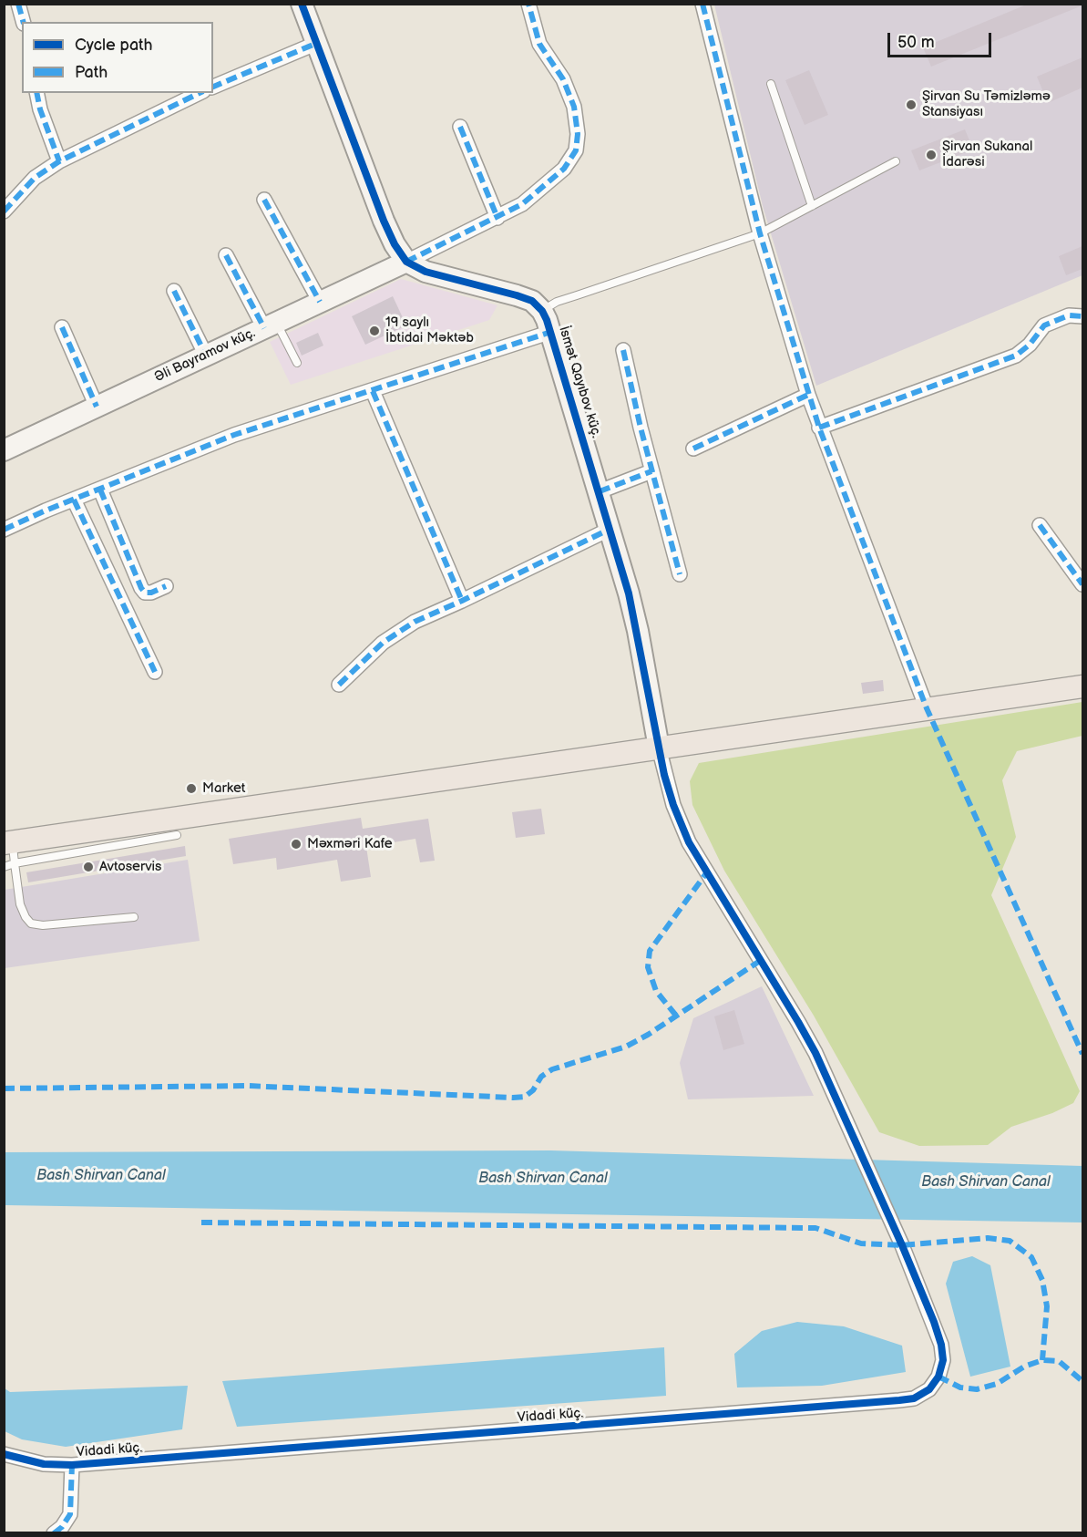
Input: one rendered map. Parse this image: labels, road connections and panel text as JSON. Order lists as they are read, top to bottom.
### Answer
{
  "streets": {
    "street": ["Əli Bayramov küç.", "İsmət Qayıbov küç.", "Vidadi küç."]
  },
  "crossings": [
    ["İsmət Qayıbov küç.", "Vidadi küç."]
  ],
  "water": ["Bash Shirvan Canal"],
  "places": [
    "Şirvan Su Təmizləmə Stansiyası",
    "Şirvan Sukanal İdarəsi",
    "19 saylı İbtidai Məktəb",
    "Market",
    "Məxməri Kafe",
    "Avtoservis"
  ],
  "legend": ["Cycle path", "Path"],
  "scale_bar": "50 m"
}
